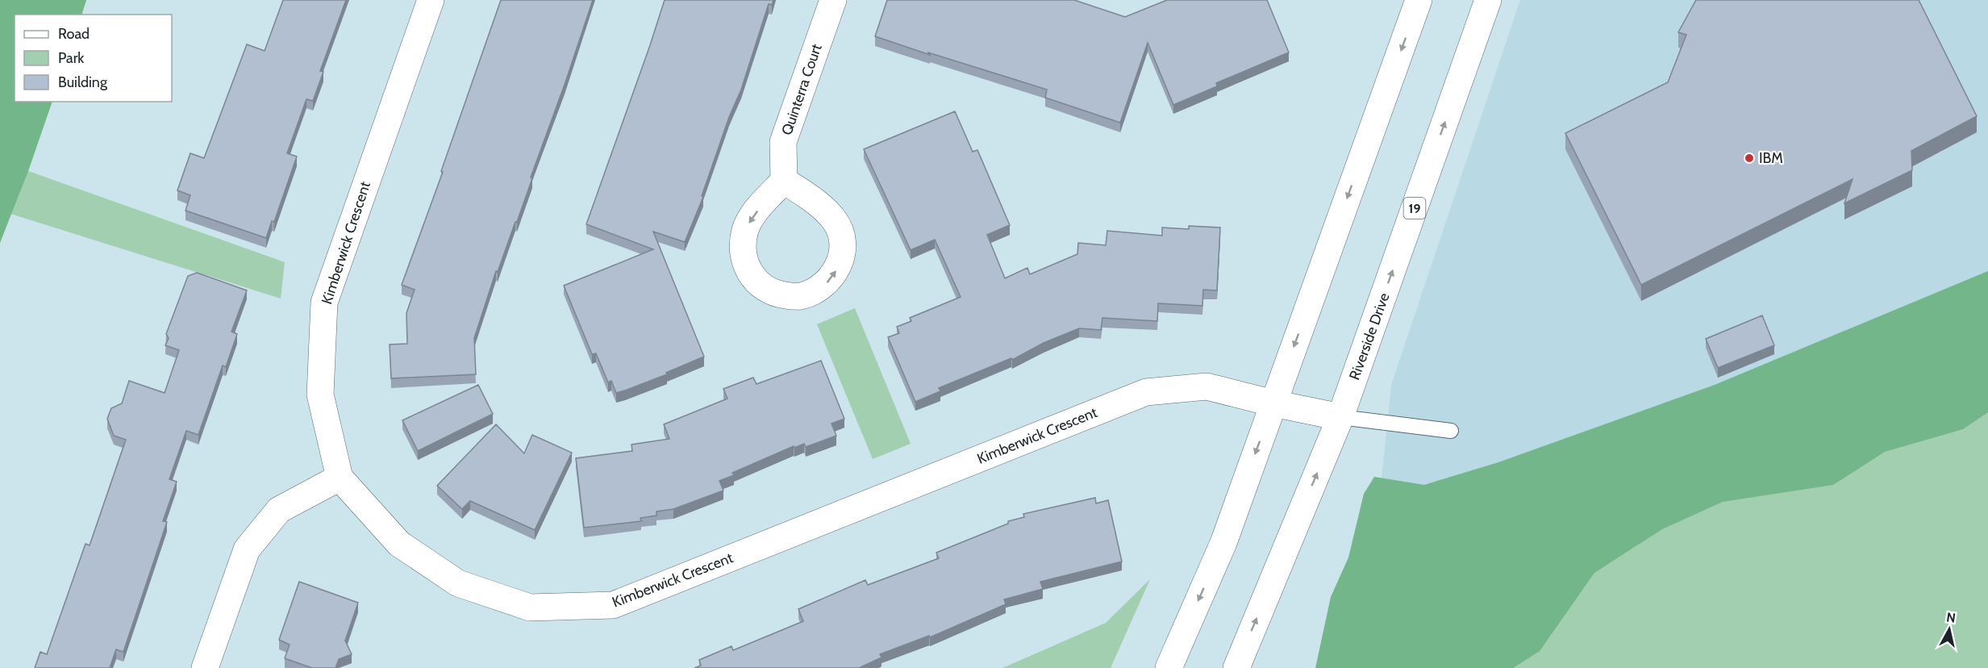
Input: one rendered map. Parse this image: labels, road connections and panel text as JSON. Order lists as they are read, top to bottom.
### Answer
{
  "streets": {
    "street": [
      "Quinterra Court",
      "19",
      "Kimberwick Crescent",
      "Riverside Drive"
    ]
  },
  "crossings": [
    ["Kimberwick Crescent", "Riverside Drive"]
  ],
  "places": ["IBM"],
  "legend": ["Road", "Park", "Building"],
  "north": "top"
}
